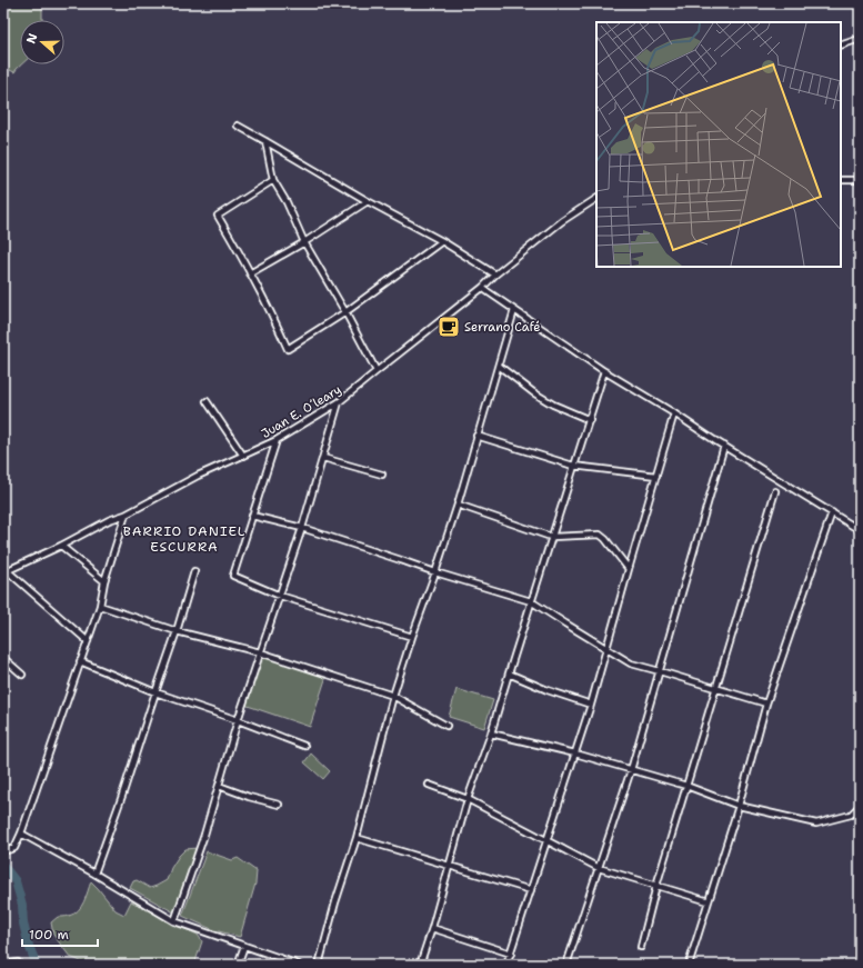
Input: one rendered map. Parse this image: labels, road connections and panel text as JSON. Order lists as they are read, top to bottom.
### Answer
{
  "streets": {
    "street": ["Juan E. O´leary"]
  },
  "districts": ["BARRIO DANIEL ESCURRA"],
  "places": {
    "cafe": ["Serrano Café"]
  },
  "scale_bar": "100 m",
  "north": "left"
}
